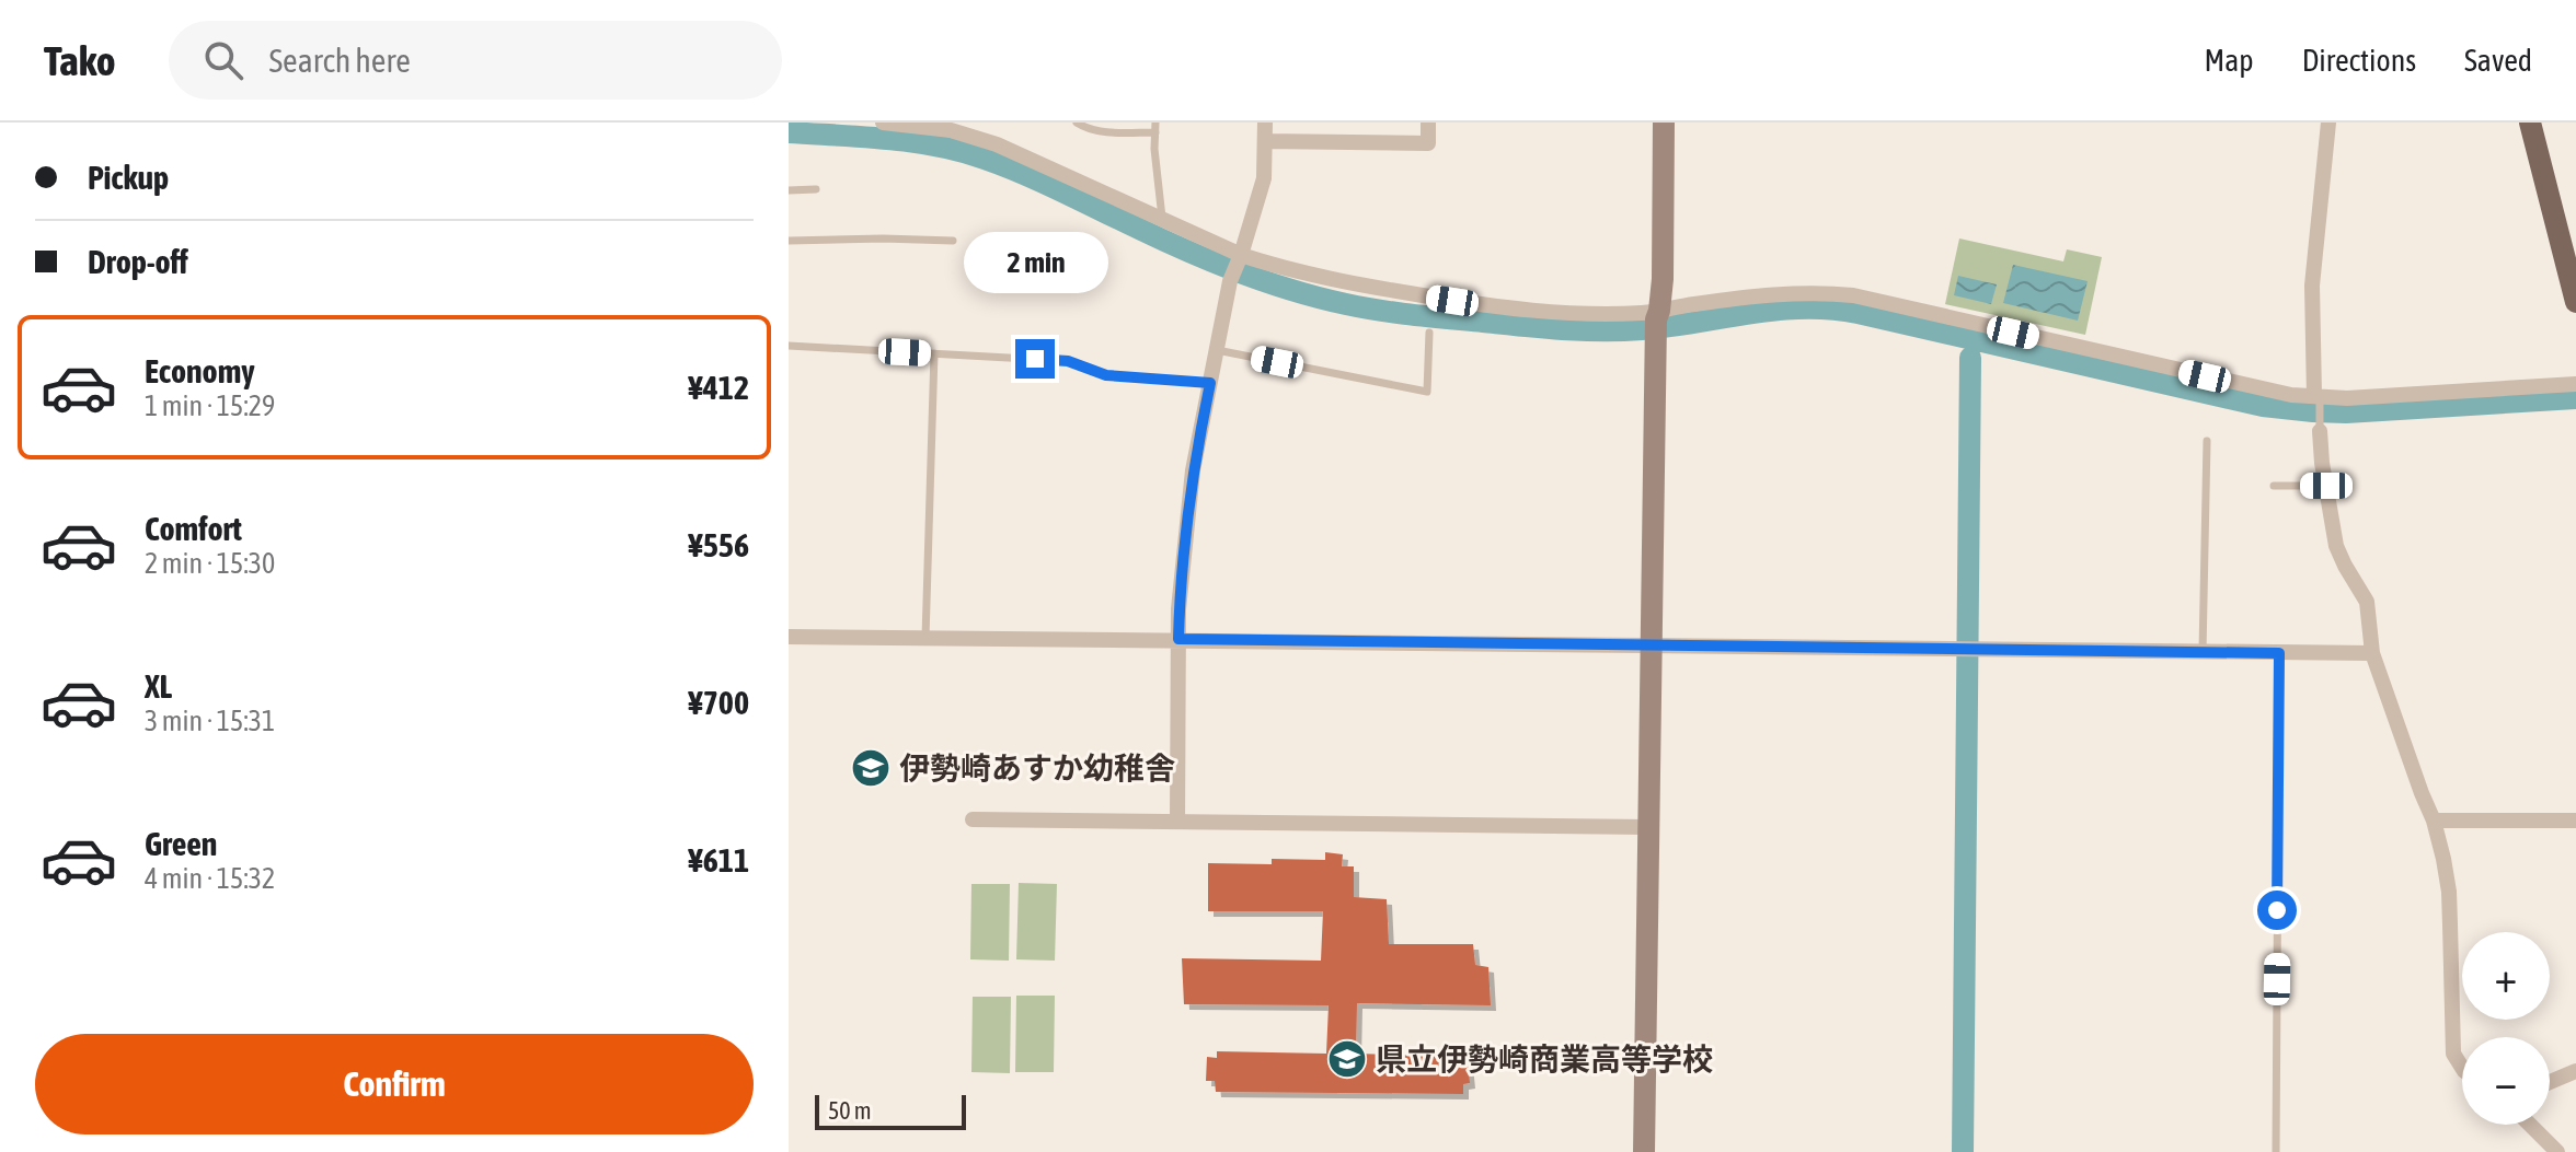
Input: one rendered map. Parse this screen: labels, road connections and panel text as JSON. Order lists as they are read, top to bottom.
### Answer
{
  "places": {
    "school or university": ["伊勢崎あすか幼稚舎", "県立伊勢崎商業高等学校"]
  },
  "scale_bar": "50 m",
  "page": {
    "header": "Tako",
    "search": "Search here",
    "nav": ["Map", "Directions", "Saved"],
    "banner": ["Pickup", "Drop-off"],
    "bubble": "2 min",
    "list": [
      {
        "name": "Economy",
        "note": "1 min · 15:29",
        "value": "¥412"
      },
      {
        "name": "Comfort",
        "note": "2 min · 15:30",
        "value": "¥556"
      },
      {
        "name": "XL",
        "note": "3 min · 15:31",
        "value": "¥700"
      },
      {
        "name": "Green",
        "note": "4 min · 15:32",
        "value": "¥611"
      }
    ],
    "map_buttons": ["+", "−"],
    "buttons": "Confirm",
    "scale": "50 m"
  }
}
